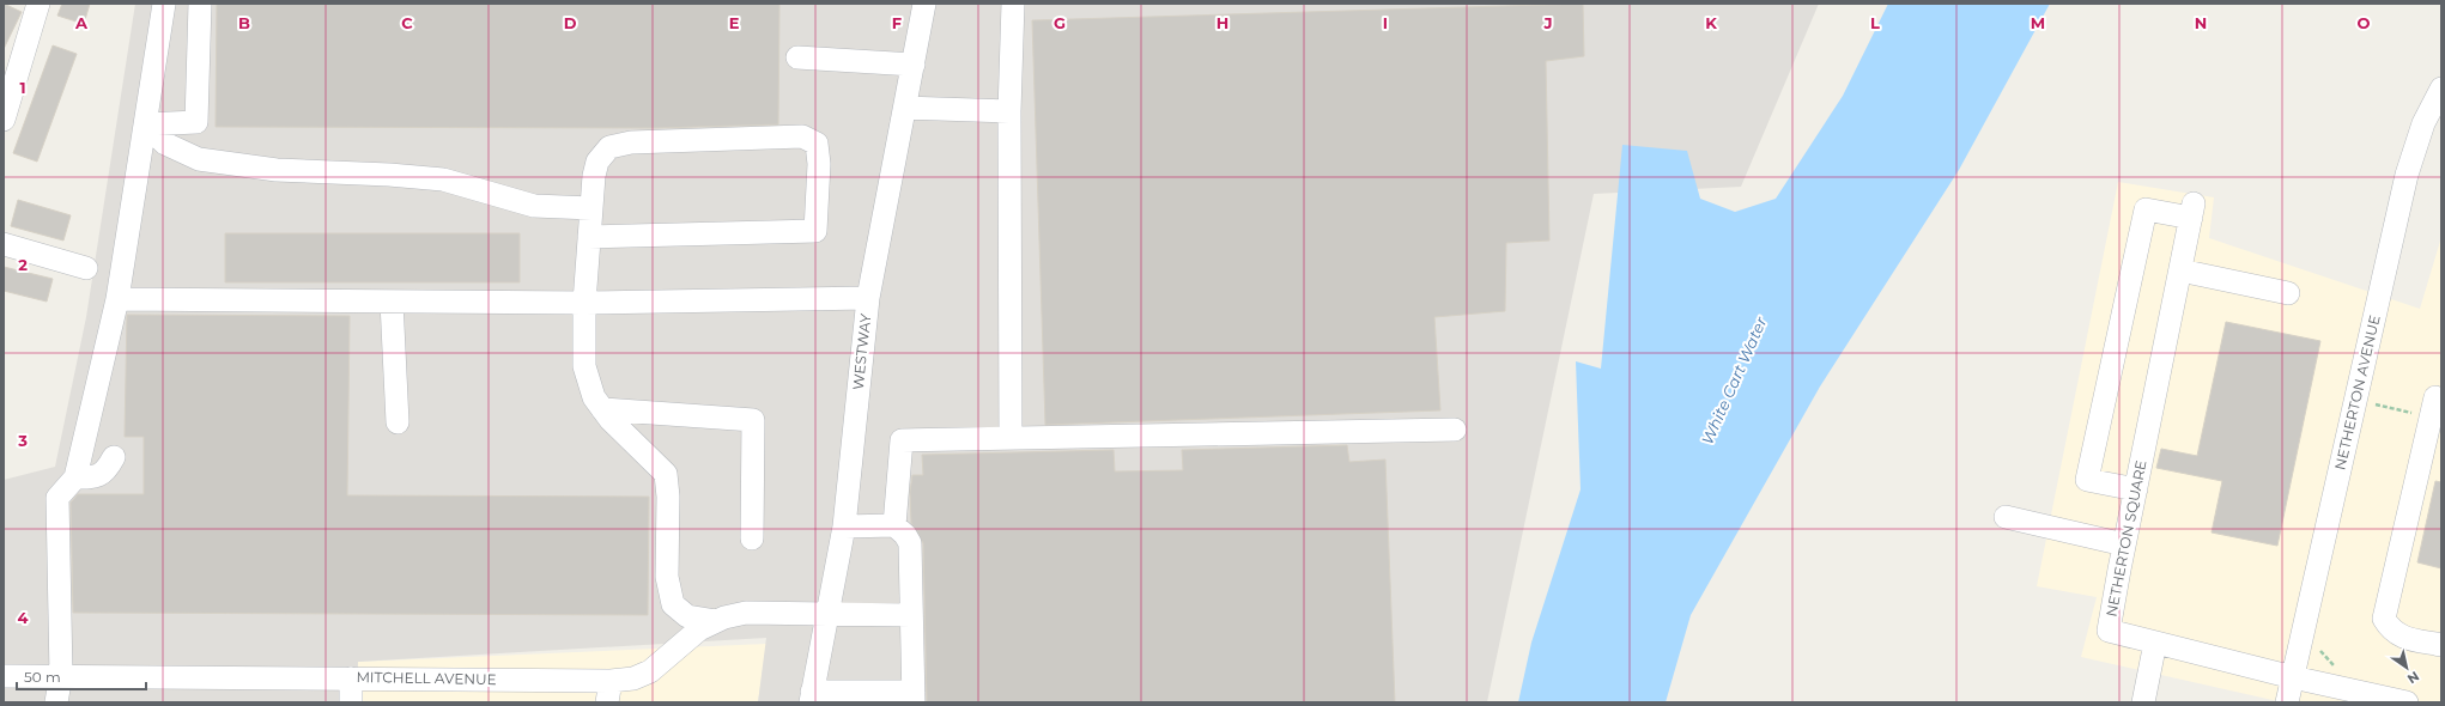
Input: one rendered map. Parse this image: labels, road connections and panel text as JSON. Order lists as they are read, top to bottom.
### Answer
{
  "streets": {
    "street": [
      "WESTWAY",
      "NETHERTON AVENUE",
      "NETHERTON SQUARE",
      "MITCHELL AVENUE"
    ]
  },
  "crossings": [
    ["WESTWAY", "MITCHELL AVENUE"],
    ["NETHERTON AVENUE", "NETHERTON SQUARE"]
  ],
  "water": ["White Cart Water"],
  "scale_bar": "50 m",
  "north": "bottom right",
  "grid": {
    "columns": [
      "A",
      "B",
      "C",
      "D",
      "E",
      "F",
      "G",
      "H",
      "I",
      "J",
      "K",
      "L",
      "M",
      "N",
      "O"
    ],
    "rows": [
      "1",
      "2",
      "3",
      "4"
    ]
  }
}
